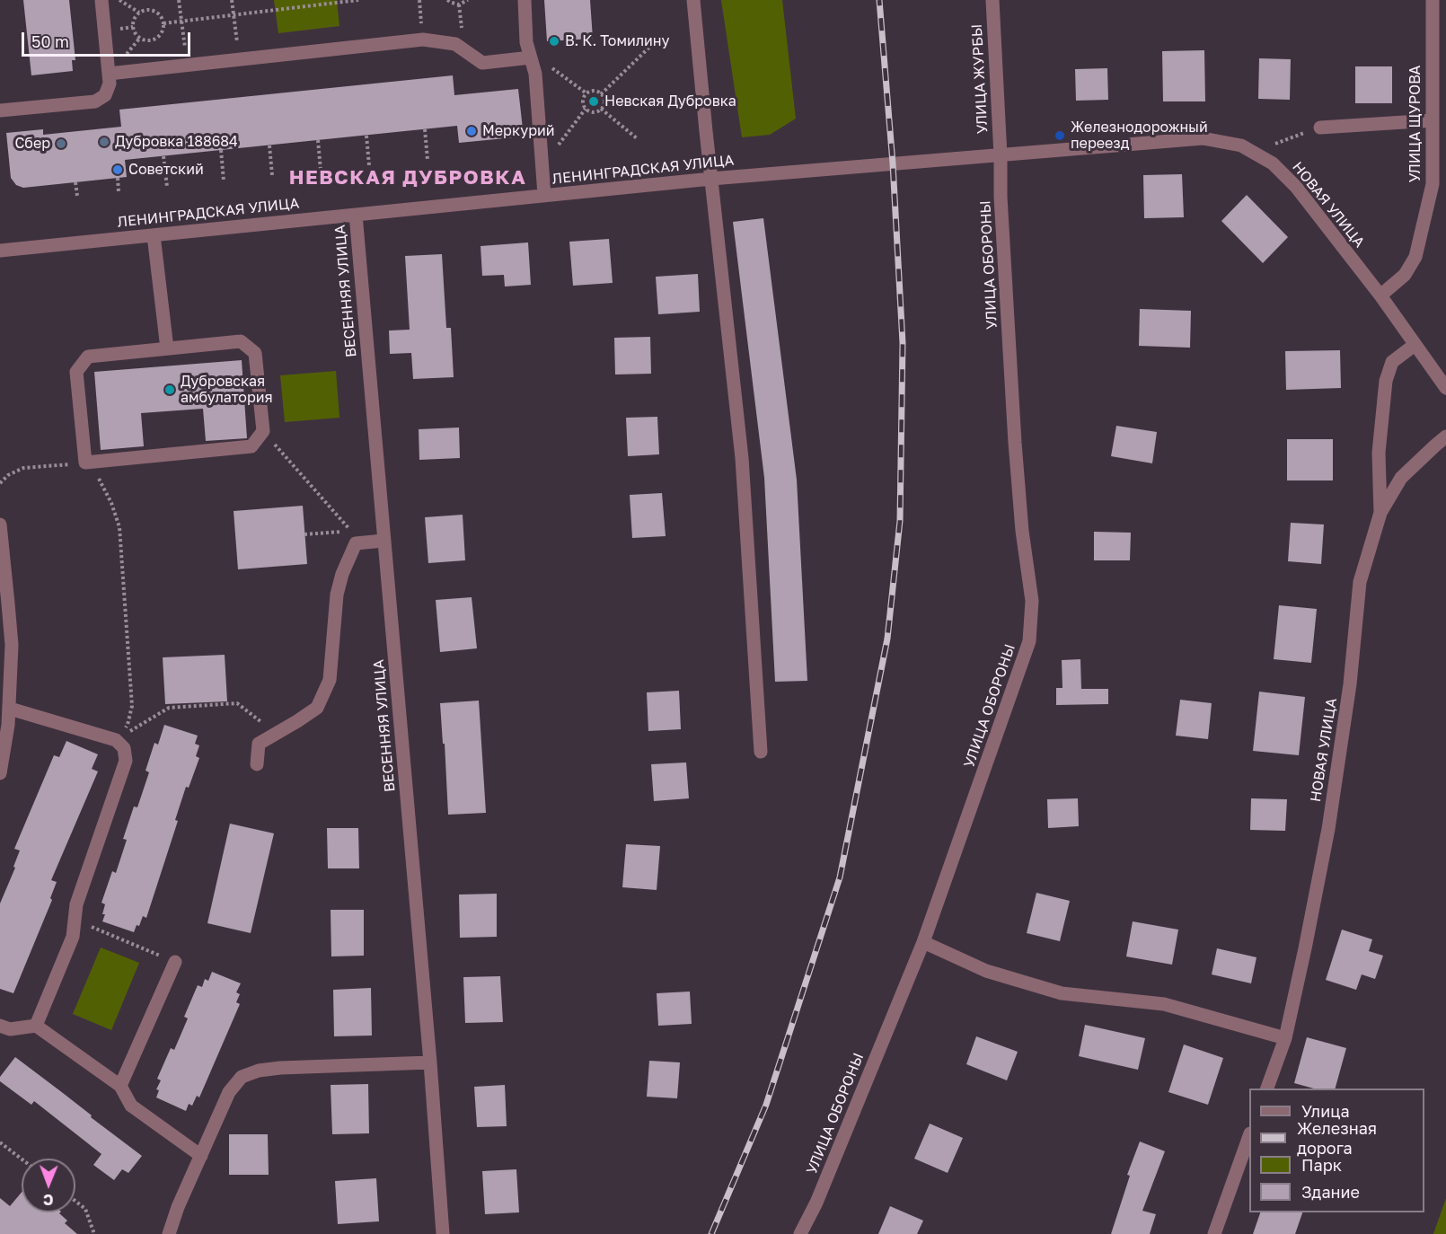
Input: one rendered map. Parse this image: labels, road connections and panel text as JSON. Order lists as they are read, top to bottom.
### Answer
{
  "streets": {
    "street": [
      "УЛИЦА ЖУРБЫ",
      "УЛИЦА ЩУРОВА",
      "ЛЕНИНГРАДСКАЯ УЛИЦА",
      "НОВАЯ УЛИЦА",
      "УЛИЦА ОБОРОНЫ",
      "ВЕСЕННЯЯ УЛИЦА"
    ]
  },
  "crossings": [
    ["УЛИЦА ЖУРБЫ", "ЛЕНИНГРАДСКАЯ УЛИЦА"],
    ["УЛИЦА ЖУРБЫ", "НОВАЯ УЛИЦА"],
    ["УЛИЦА ЖУРБЫ", "УЛИЦА ОБОРОНЫ"],
    ["УЛИЦА ЩУРОВА", "НОВАЯ УЛИЦА"],
    ["ЛЕНИНГРАДСКАЯ УЛИЦА", "НОВАЯ УЛИЦА"],
    ["ЛЕНИНГРАДСКАЯ УЛИЦА", "УЛИЦА ОБОРОНЫ"],
    ["ЛЕНИНГРАДСКАЯ УЛИЦА", "ВЕСЕННЯЯ УЛИЦА"],
    ["НОВАЯ УЛИЦА", "УЛИЦА ОБОРОНЫ"]
  ],
  "districts": ["НЕВСКАЯ ДУБРОВКА"],
  "places": [
    "В. К. Томилину",
    "Невская Дубровка",
    "Меркурий",
    "Железнодорожный переезд",
    "Дубровка 188684",
    "Сбер",
    "Советский",
    "Дубровская амбулатория"
  ],
  "legend": [
    "Улица",
    "Железная дорога",
    "Парк",
    "Здание"
  ],
  "scale_bar": "50 m",
  "north": "bottom"
}
